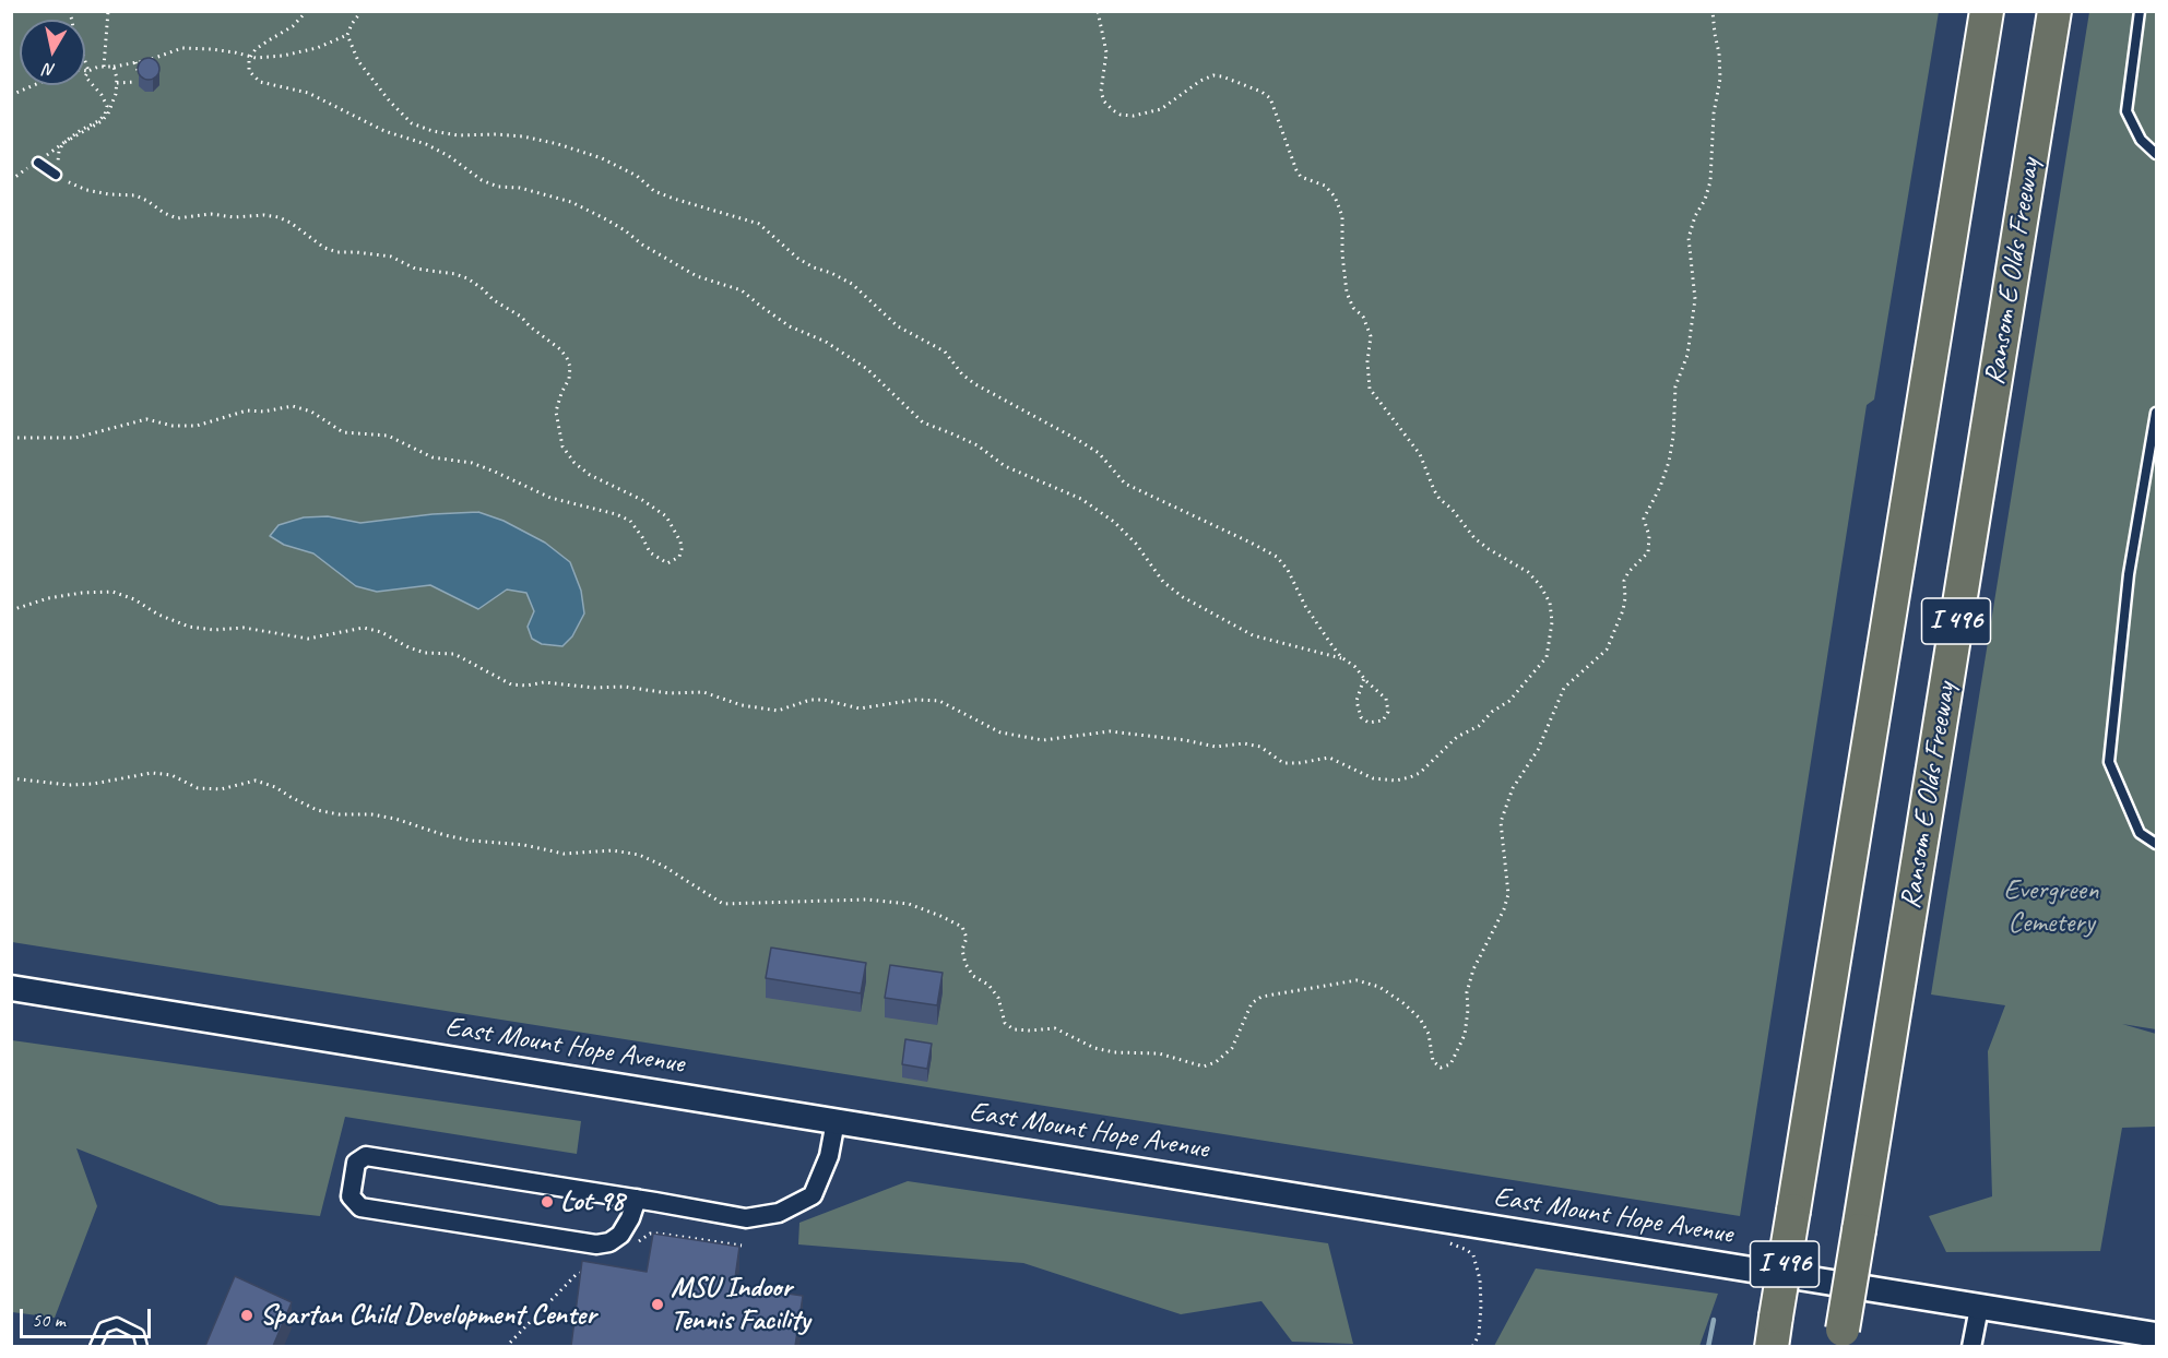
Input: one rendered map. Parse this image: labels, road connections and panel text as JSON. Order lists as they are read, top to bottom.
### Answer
{
  "streets": {
    "highway": ["Ransom E Olds Freeway", "I 496"],
    "street": ["East Mount Hope Avenue"]
  },
  "parks": ["Evergreen Cemetery"],
  "places": ["Lot 98", "MSU Indoor Tennis Facility", "Spartan Child Development Center"],
  "scale_bar": "50 m",
  "north": "bottom"
}
